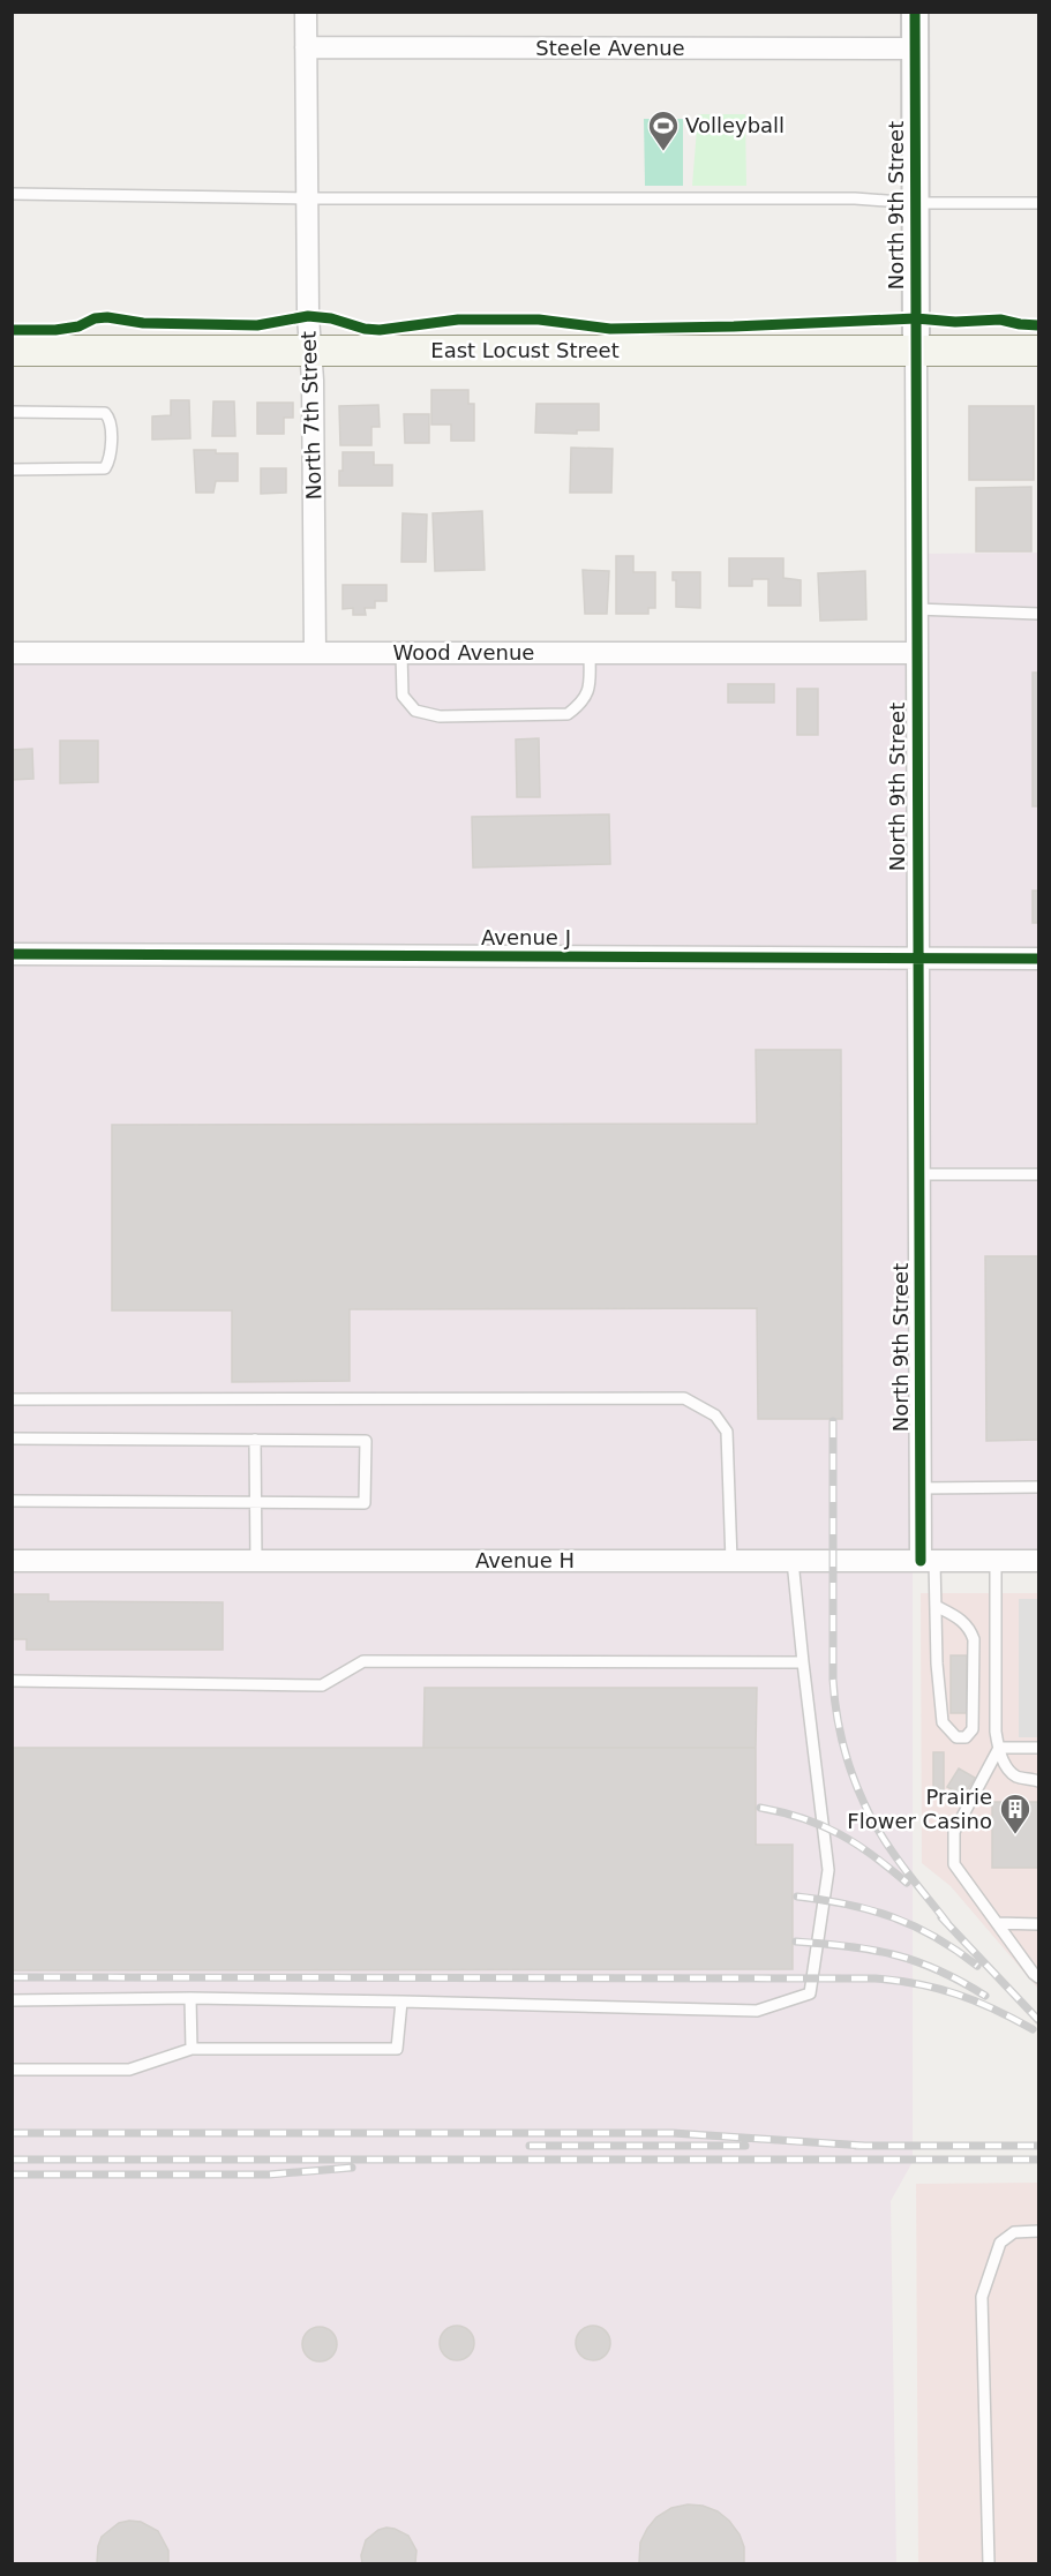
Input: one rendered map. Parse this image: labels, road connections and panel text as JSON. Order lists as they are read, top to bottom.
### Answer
{
  "streets": {
    "main road": ["East Locust Street"],
    "street": [
      "Steele Avenue",
      "North 9th Street",
      "North 7th Street",
      "Wood Avenue",
      "Avenue J",
      "Avenue H"
    ]
  },
  "crossings": [
    ["Steele Avenue", "North 9th Street"],
    ["Steele Avenue", "North 7th Street"],
    ["North 9th Street", "East Locust Street"],
    ["North 9th Street", "Wood Avenue"],
    ["North 9th Street", "Avenue J"],
    ["North 9th Street", "Avenue H"],
    ["East Locust Street", "North 7th Street"],
    ["North 7th Street", "Wood Avenue"]
  ],
  "places": {
    "sports": ["Volleyball"],
    "building": ["Prairie Flower Casino"]
  }
}
